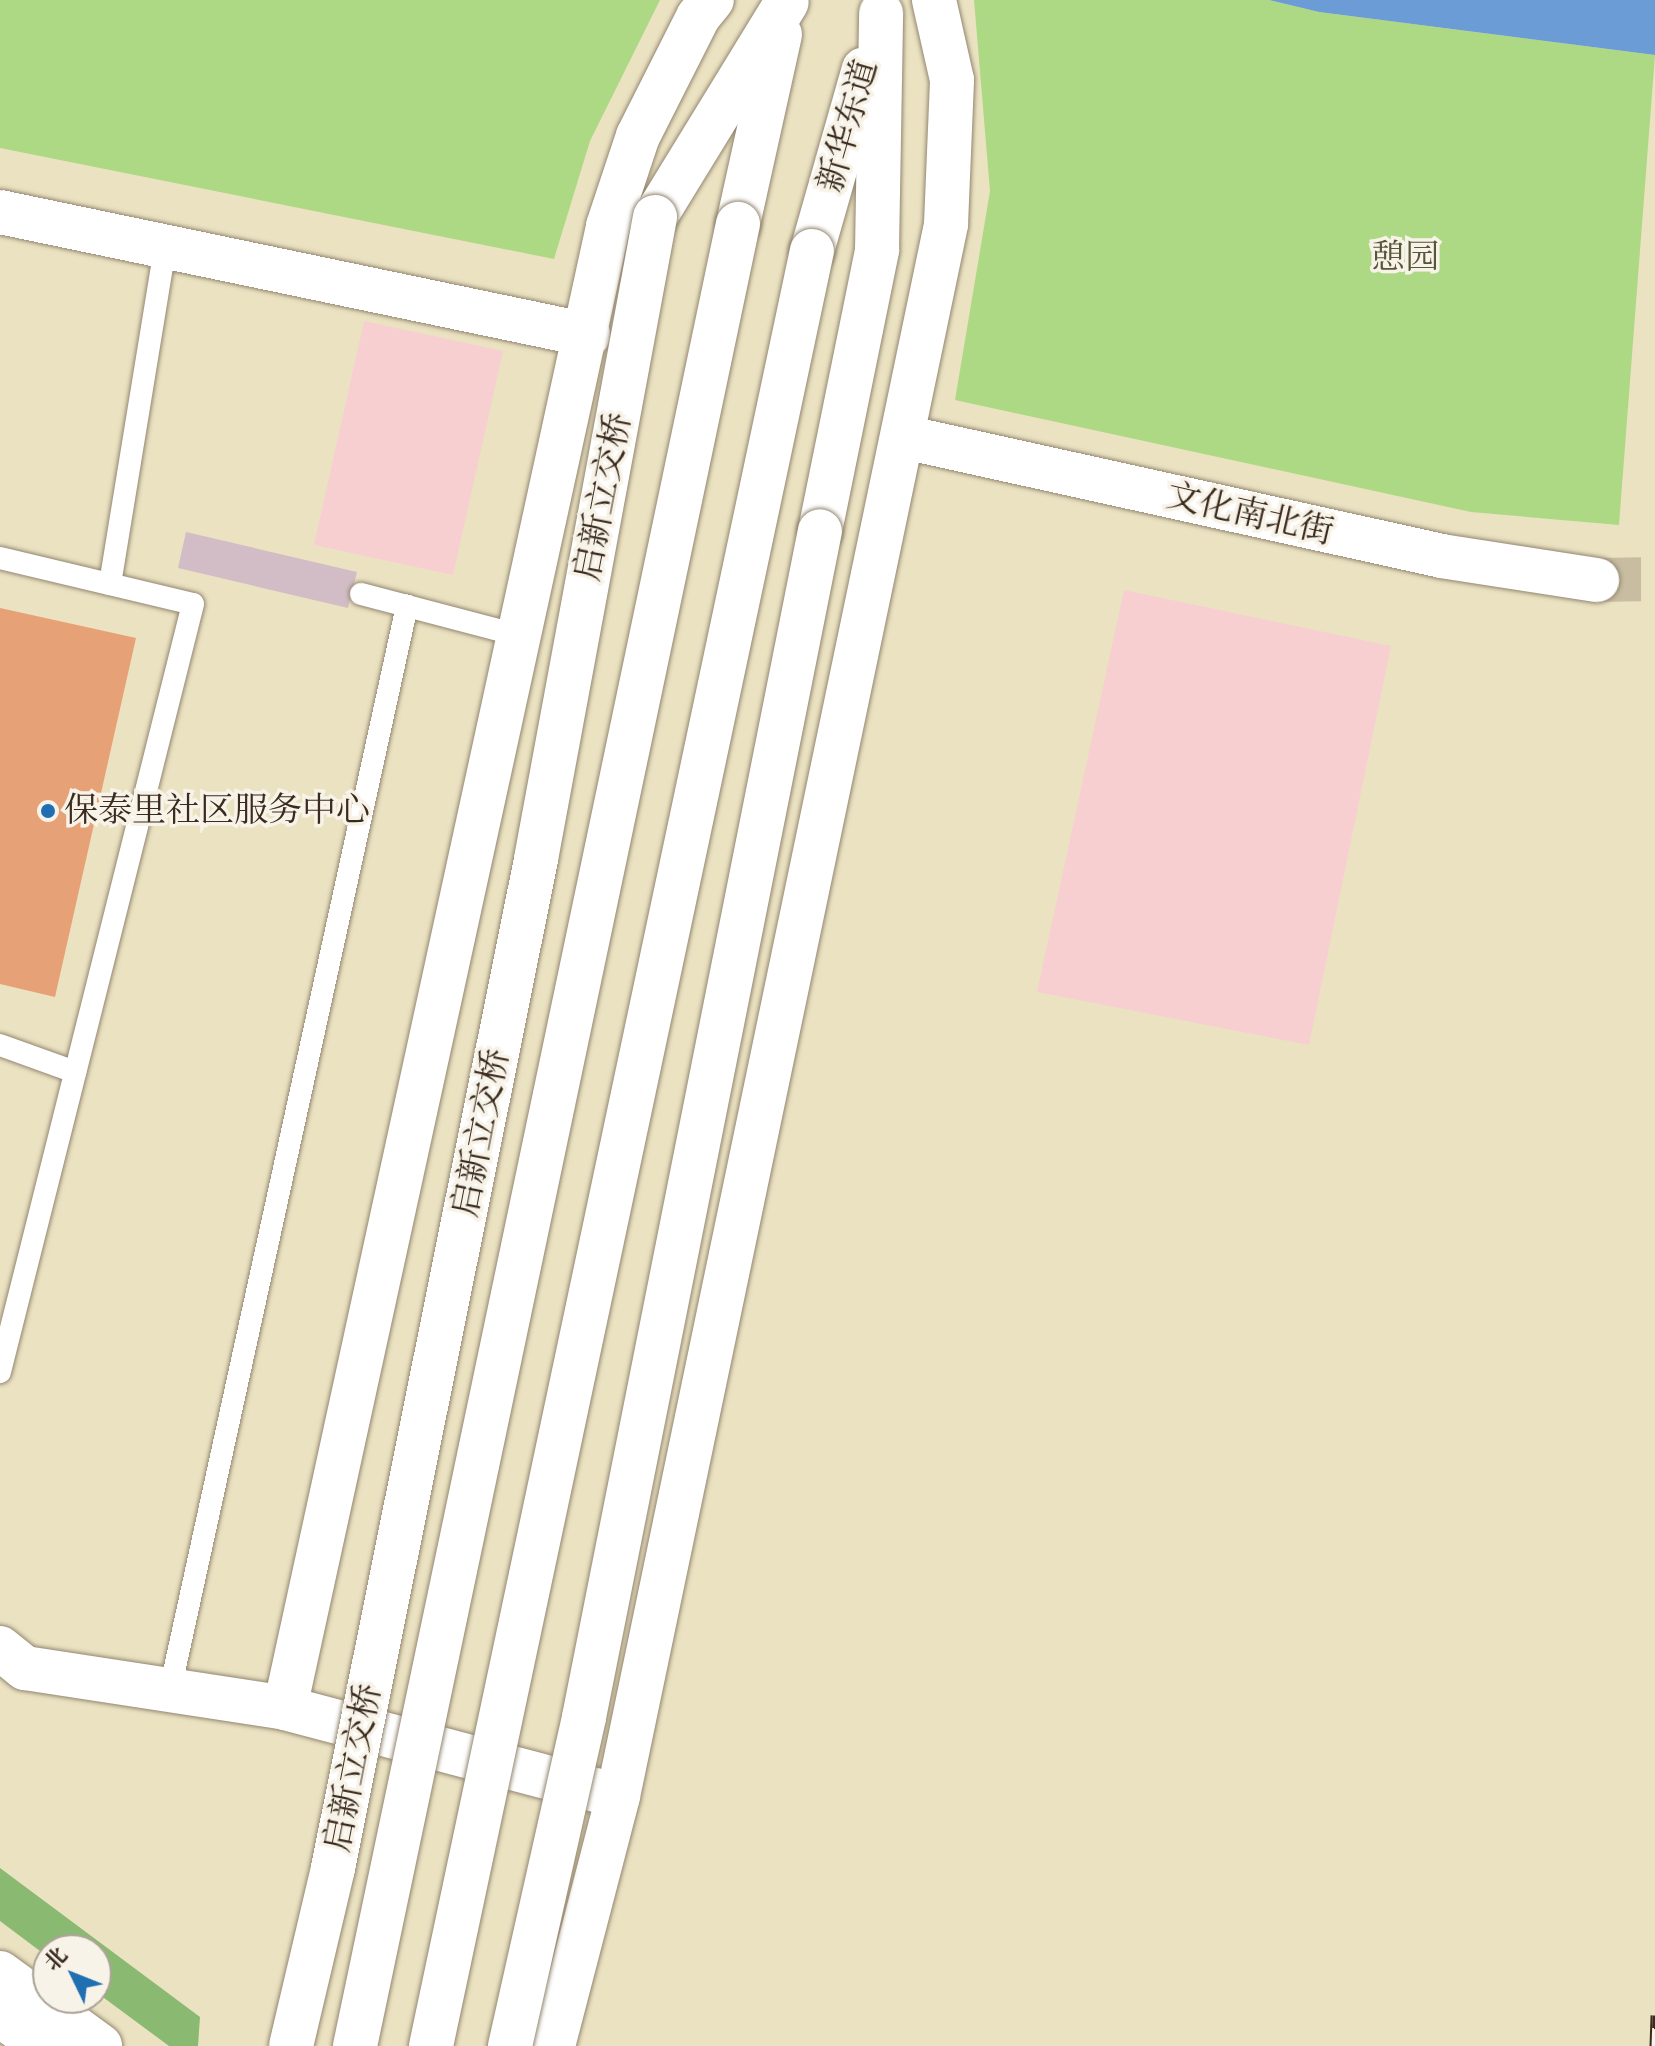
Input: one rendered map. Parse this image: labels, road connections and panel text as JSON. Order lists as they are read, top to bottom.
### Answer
{
  "streets": {
    "main road": ["新华东道", "启新立交桥", "文化南北街"]
  },
  "parks": ["憩园"],
  "places": ["保泰里社区服务中心"],
  "north": "top left"
}
